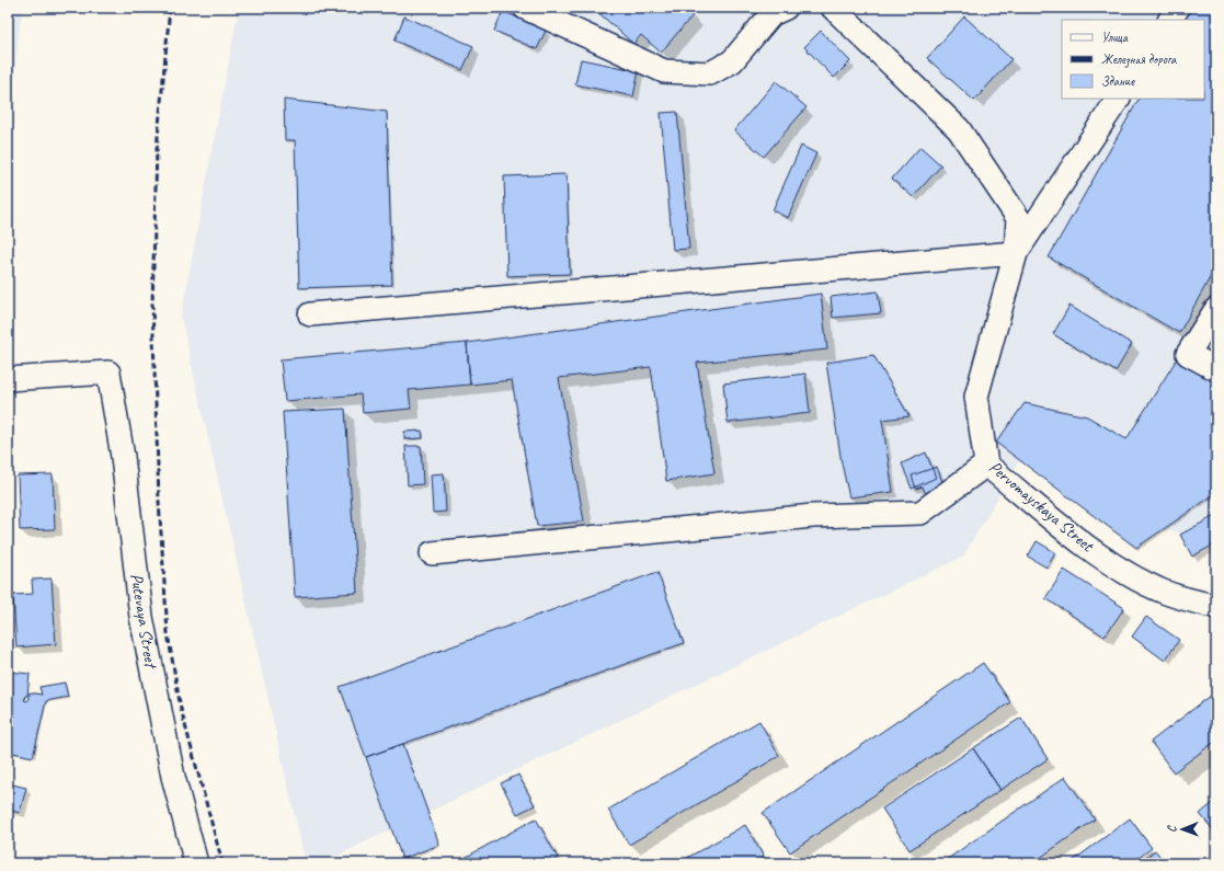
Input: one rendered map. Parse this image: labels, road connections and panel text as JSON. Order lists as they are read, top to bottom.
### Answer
{
  "streets": {
    "street": ["Pervomayskaya Street", "Putevaya Street"]
  },
  "legend": ["Улица", "Железная дорога", "Здание"],
  "north": "left"
}
